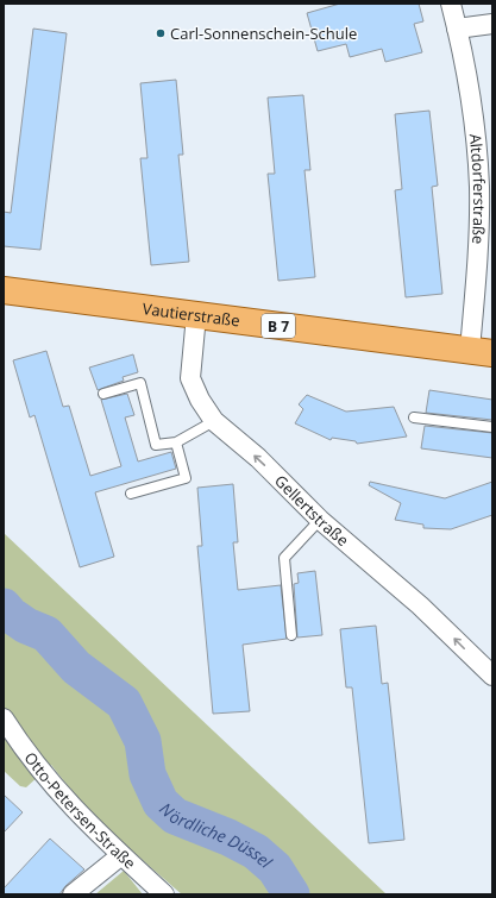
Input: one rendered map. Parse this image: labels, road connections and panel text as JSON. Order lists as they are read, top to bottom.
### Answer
{
  "streets": {
    "main road": ["Vautierstraße", "B 7"],
    "street": ["Altdorferstraße", "Gellertstraße", "Otto-Petersen-Straße"]
  },
  "crossings": [
    ["Altdorferstraße", "Vautierstraße"],
    ["Vautierstraße", "Gellertstraße"]
  ],
  "one_way": ["Gellertstraße"],
  "water": ["Nördliche Düssel"],
  "places": ["Carl-Sonnenschein-Schule"]
}
